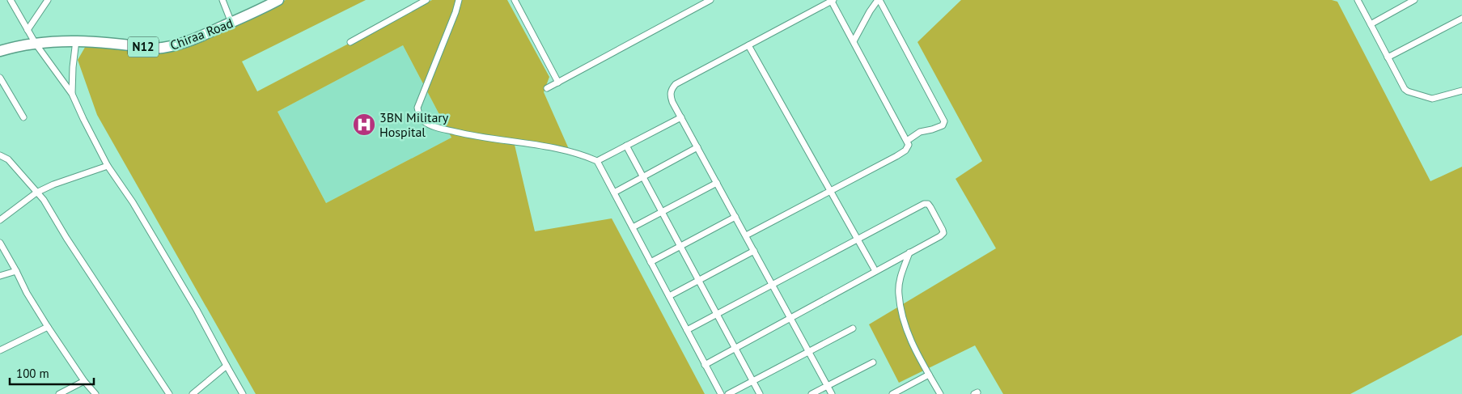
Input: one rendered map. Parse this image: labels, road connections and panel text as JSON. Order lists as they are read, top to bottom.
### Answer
{
  "streets": {
    "highway": ["Chiraa Road", "N12"]
  },
  "places": {
    "hospital": ["3BN Military Hospital"]
  },
  "scale_bar": "100 m"
}
